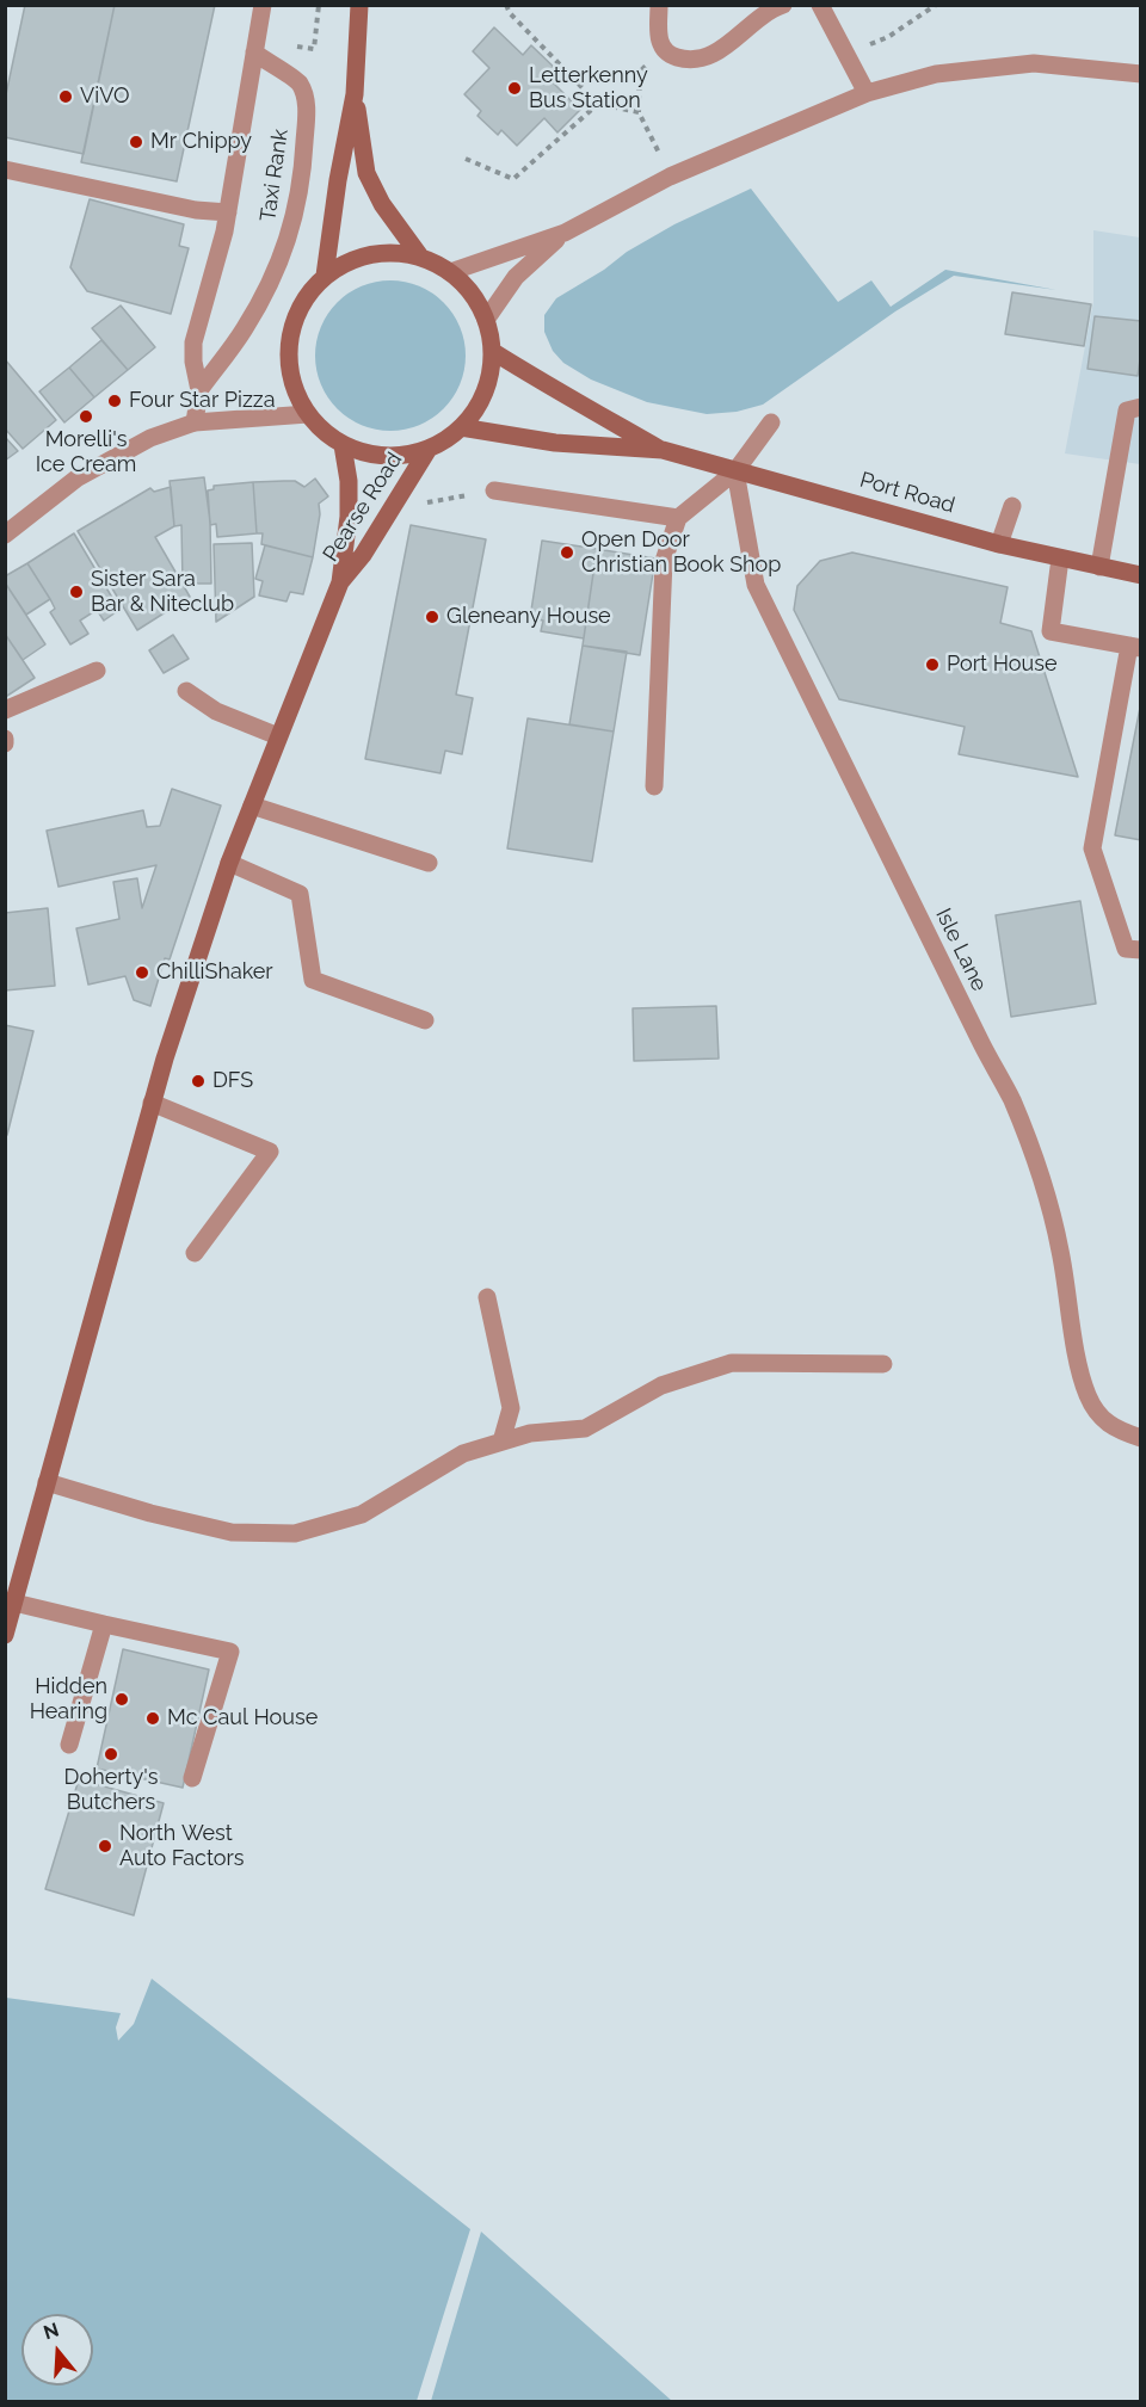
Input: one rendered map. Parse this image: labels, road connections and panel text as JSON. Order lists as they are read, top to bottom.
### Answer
{
  "streets": {
    "main road": ["Port Road", "Pearse Road"],
    "street": ["Taxi Rank", "Isle Lane"]
  },
  "crossings": [
    ["Port Road", "Pearse Road"],
    ["Port Road", "Isle Lane"]
  ],
  "places": [
    "Letterkenny Bus Station",
    "ViVO",
    "Mr Chippy",
    "Four Star Pizza",
    "Morelli's Ice Cream",
    "Open Door Christian Book Shop",
    "Sister Sara Bar & Niteclub",
    "Gleneany House",
    "Port House",
    "ChilliShaker",
    "DFS",
    "Hidden Hearing",
    "Mc Caul House",
    "Doherty's Butchers",
    "North West Auto Factors"
  ],
  "north": "top"
}
